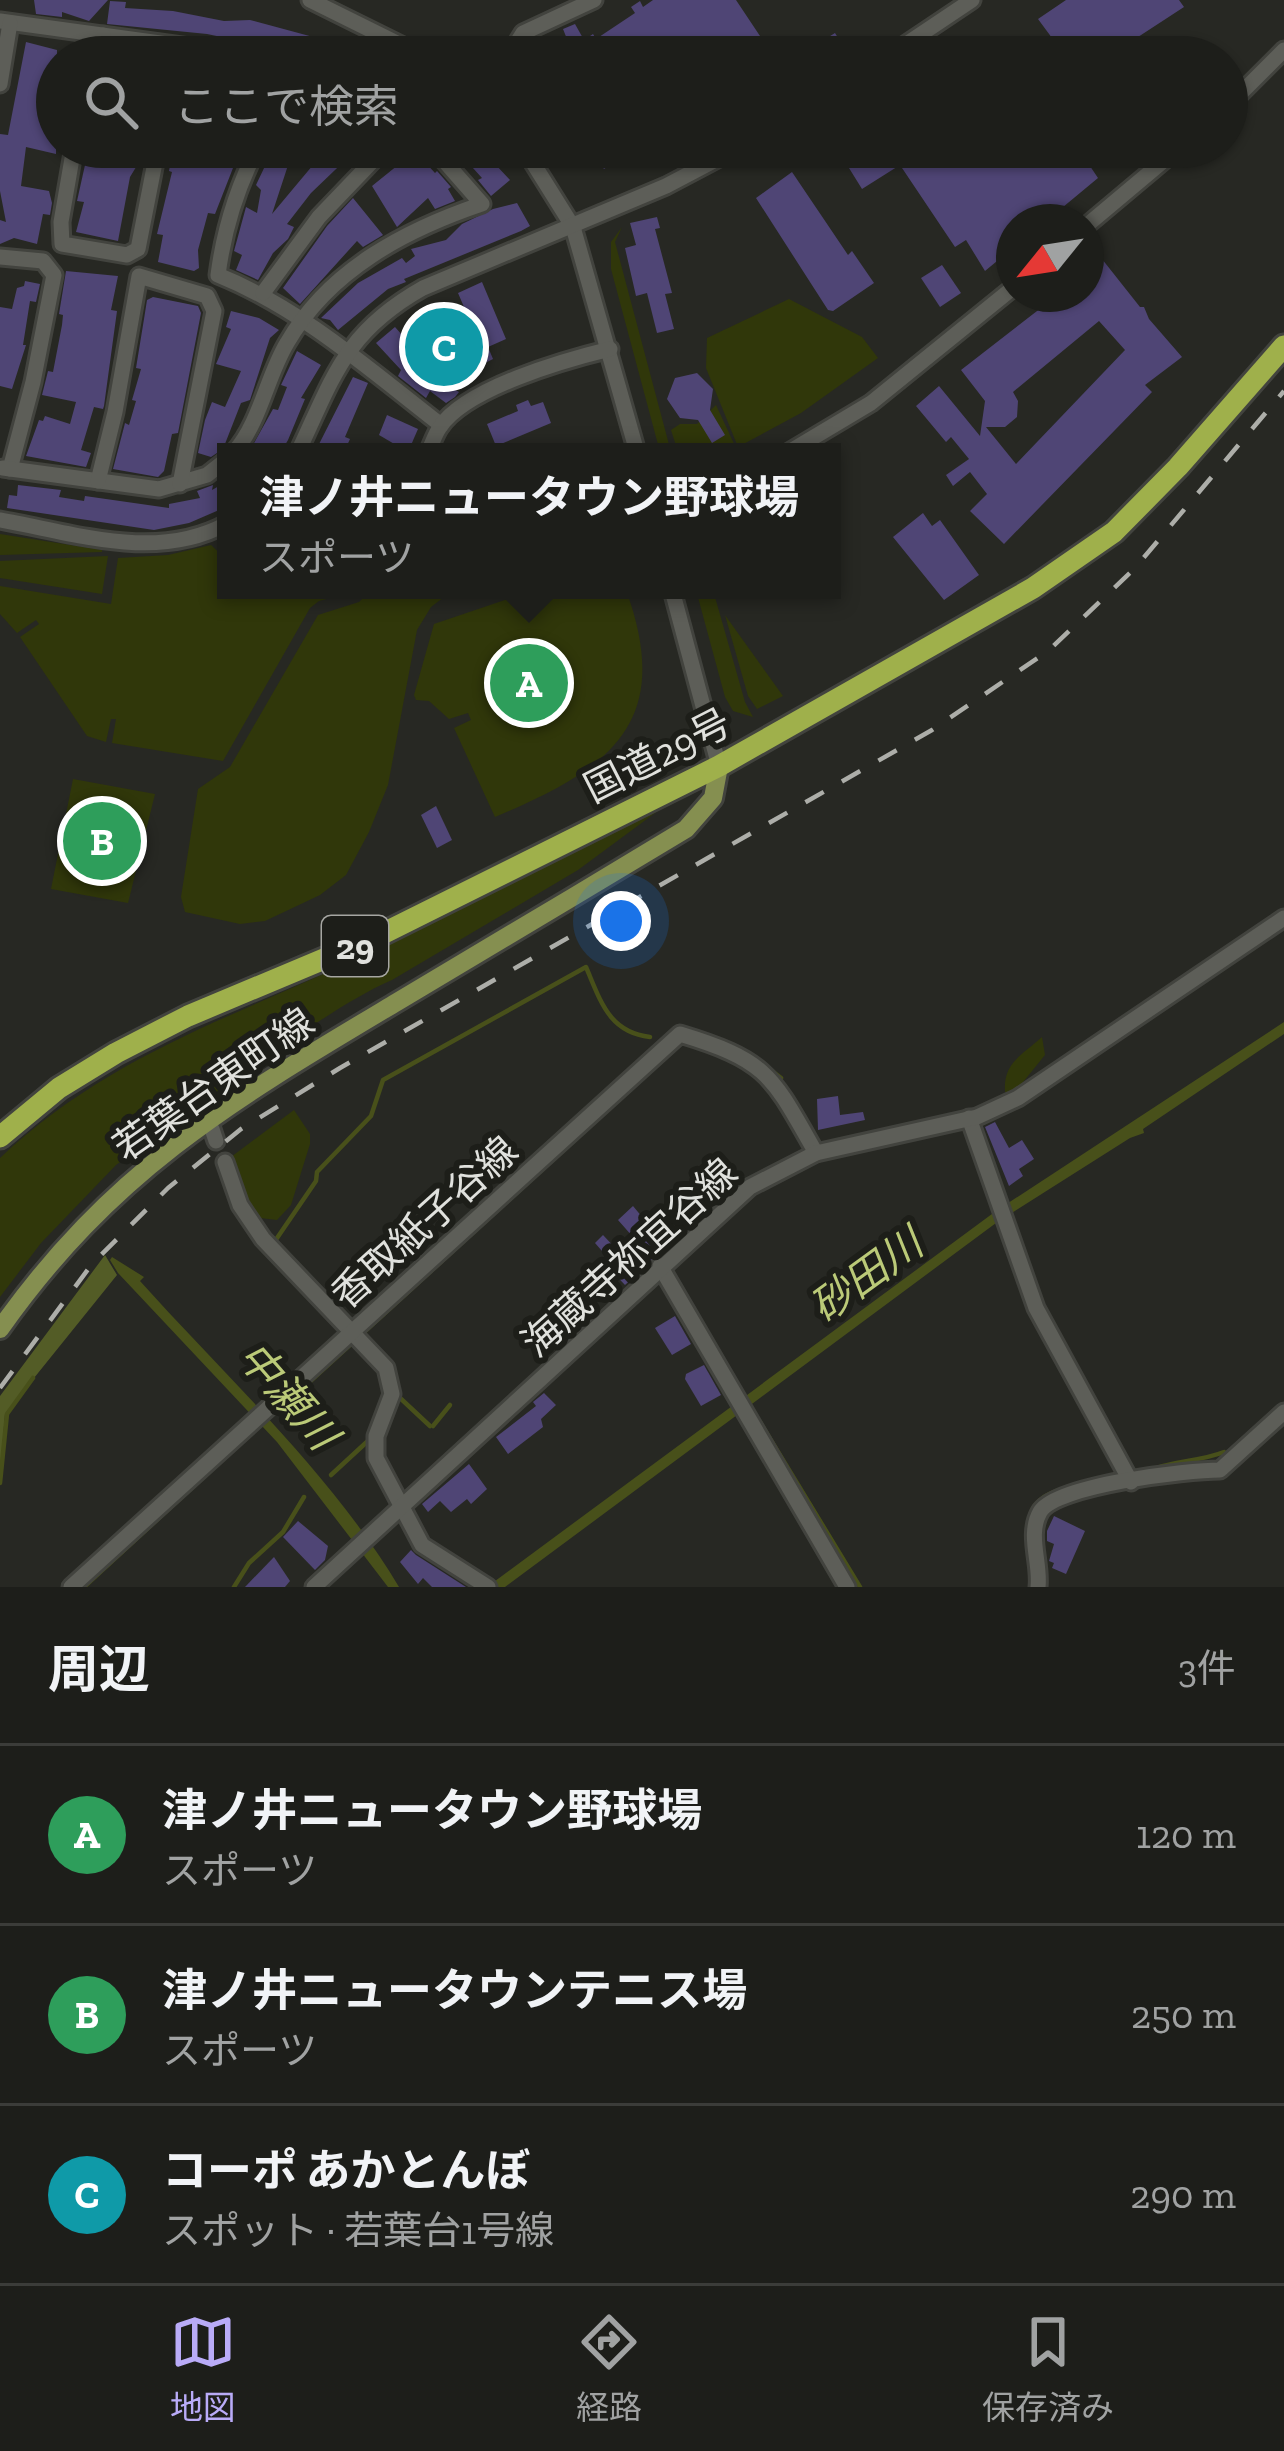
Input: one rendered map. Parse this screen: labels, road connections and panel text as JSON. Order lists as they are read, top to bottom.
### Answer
{
  "streets": {
    "highway": ["国道29号", "29"],
    "main road": ["若葉台東町線"],
    "street": ["香取紙子谷線", "海蔵寺祢宜谷線"]
  },
  "crossings": [
    ["国道29号", "若葉台東町線"],
    ["香取紙子谷線", "海蔵寺祢宜谷線"]
  ],
  "water": ["砂田川", "中瀬川"],
  "north": "bottom left",
  "page": {
    "search": "ここで検索",
    "pins": ["C", "A", "B"],
    "popup": ["津ノ井ニュータウン野球場", "スポーツ"],
    "heading": ["周辺", "3件"],
    "list": [
      {
        "mark": "A",
        "name": "津ノ井ニュータウン野球場",
        "note": "スポーツ",
        "value": "120 m"
      },
      {
        "mark": "B",
        "name": "津ノ井ニュータウンテニス場",
        "note": "スポーツ",
        "value": "250 m"
      },
      {
        "mark": "C",
        "name": "コーポ あかとんぼ",
        "note": "スポット · 若葉台1号線",
        "value": "290 m"
      }
    ],
    "nav": ["地図", "経路", "保存済み"]
  }
}
